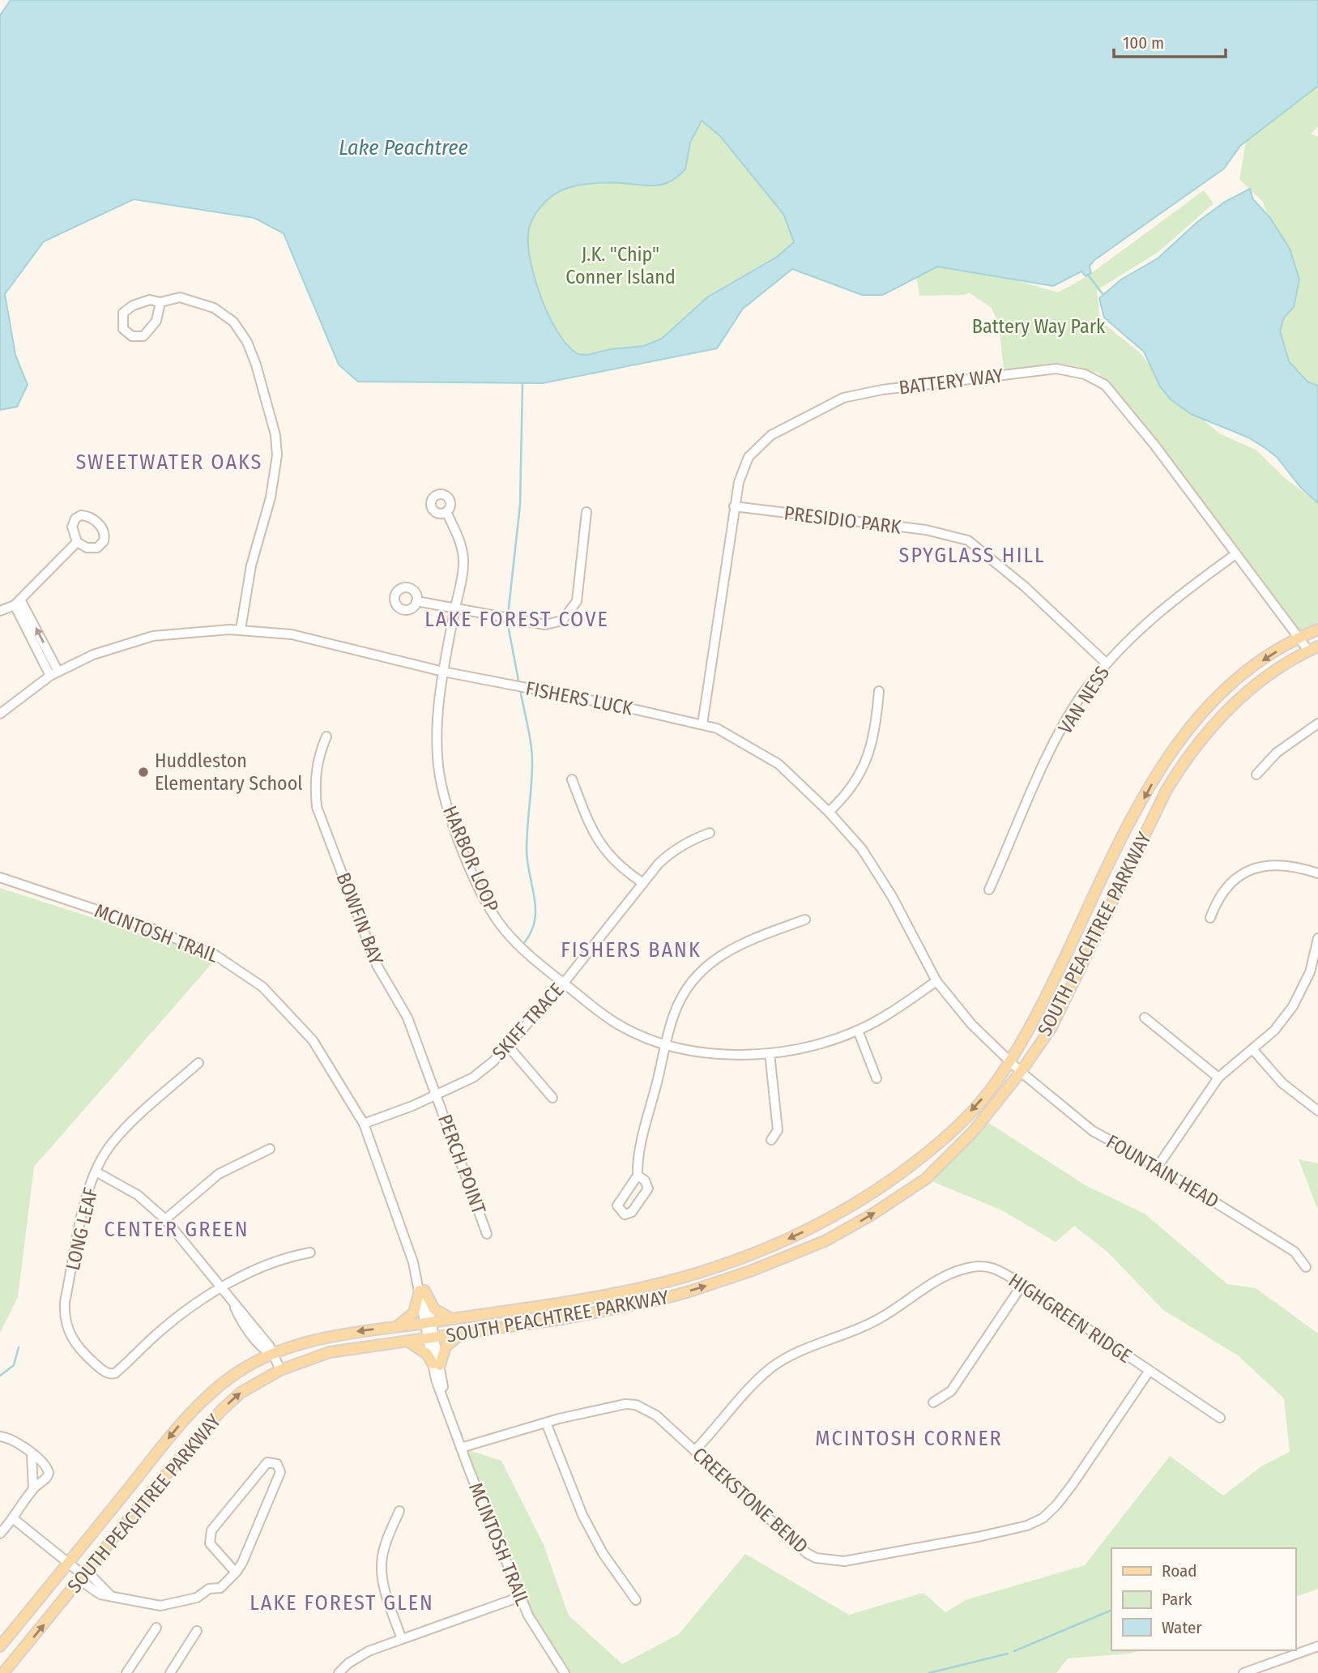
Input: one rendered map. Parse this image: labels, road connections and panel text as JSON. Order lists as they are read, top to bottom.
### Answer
{
  "streets": {
    "main road": ["SOUTH PEACHTREE PARKWAY"],
    "street": [
      "BATTERY WAY",
      "PRESIDIO PARK",
      "FISHERS LUCK",
      "VAN NESS",
      "HARBOR LOOP",
      "BOWFIN BAY",
      "MCINTOSH TRAIL",
      "SKIFF TRACE",
      "PERCH POINT",
      "FOUNTAIN HEAD",
      "LONG LEAF",
      "HIGHGREEN RIDGE",
      "CREEKSTONE BEND"
    ]
  },
  "crossings": [
    ["BATTERY WAY", "PRESIDIO PARK"],
    ["BATTERY WAY", "FISHERS LUCK"],
    ["BATTERY WAY", "VAN NESS"],
    ["BATTERY WAY", "SOUTH PEACHTREE PARKWAY"],
    ["PRESIDIO PARK", "VAN NESS"],
    ["FISHERS LUCK", "HARBOR LOOP"],
    ["FISHERS LUCK", "SOUTH PEACHTREE PARKWAY"],
    ["FISHERS LUCK", "FOUNTAIN HEAD"],
    ["HARBOR LOOP", "SKIFF TRACE"],
    ["BOWFIN BAY", "SKIFF TRACE"],
    ["BOWFIN BAY", "PERCH POINT"],
    ["MCINTOSH TRAIL", "SOUTH PEACHTREE PARKWAY"],
    ["MCINTOSH TRAIL", "SKIFF TRACE"],
    ["MCINTOSH TRAIL", "CREEKSTONE BEND"],
    ["SOUTH PEACHTREE PARKWAY", "FOUNTAIN HEAD"],
    ["SKIFF TRACE", "PERCH POINT"],
    ["HIGHGREEN RIDGE", "CREEKSTONE BEND"]
  ],
  "districts": [
    "SWEETWATER OAKS",
    "SPYGLASS HILL",
    "LAKE FOREST COVE",
    "FISHERS BANK",
    "CENTER GREEN",
    "MCINTOSH CORNER",
    "LAKE FOREST GLEN"
  ],
  "water": ["Lake Peachtree"],
  "parks": ["J.K. \"Chip\" Conner Island", "Battery Way Park"],
  "places": ["Huddleston Elementary School"],
  "legend": ["Road", "Park", "Water"],
  "scale_bar": "100 m"
}
